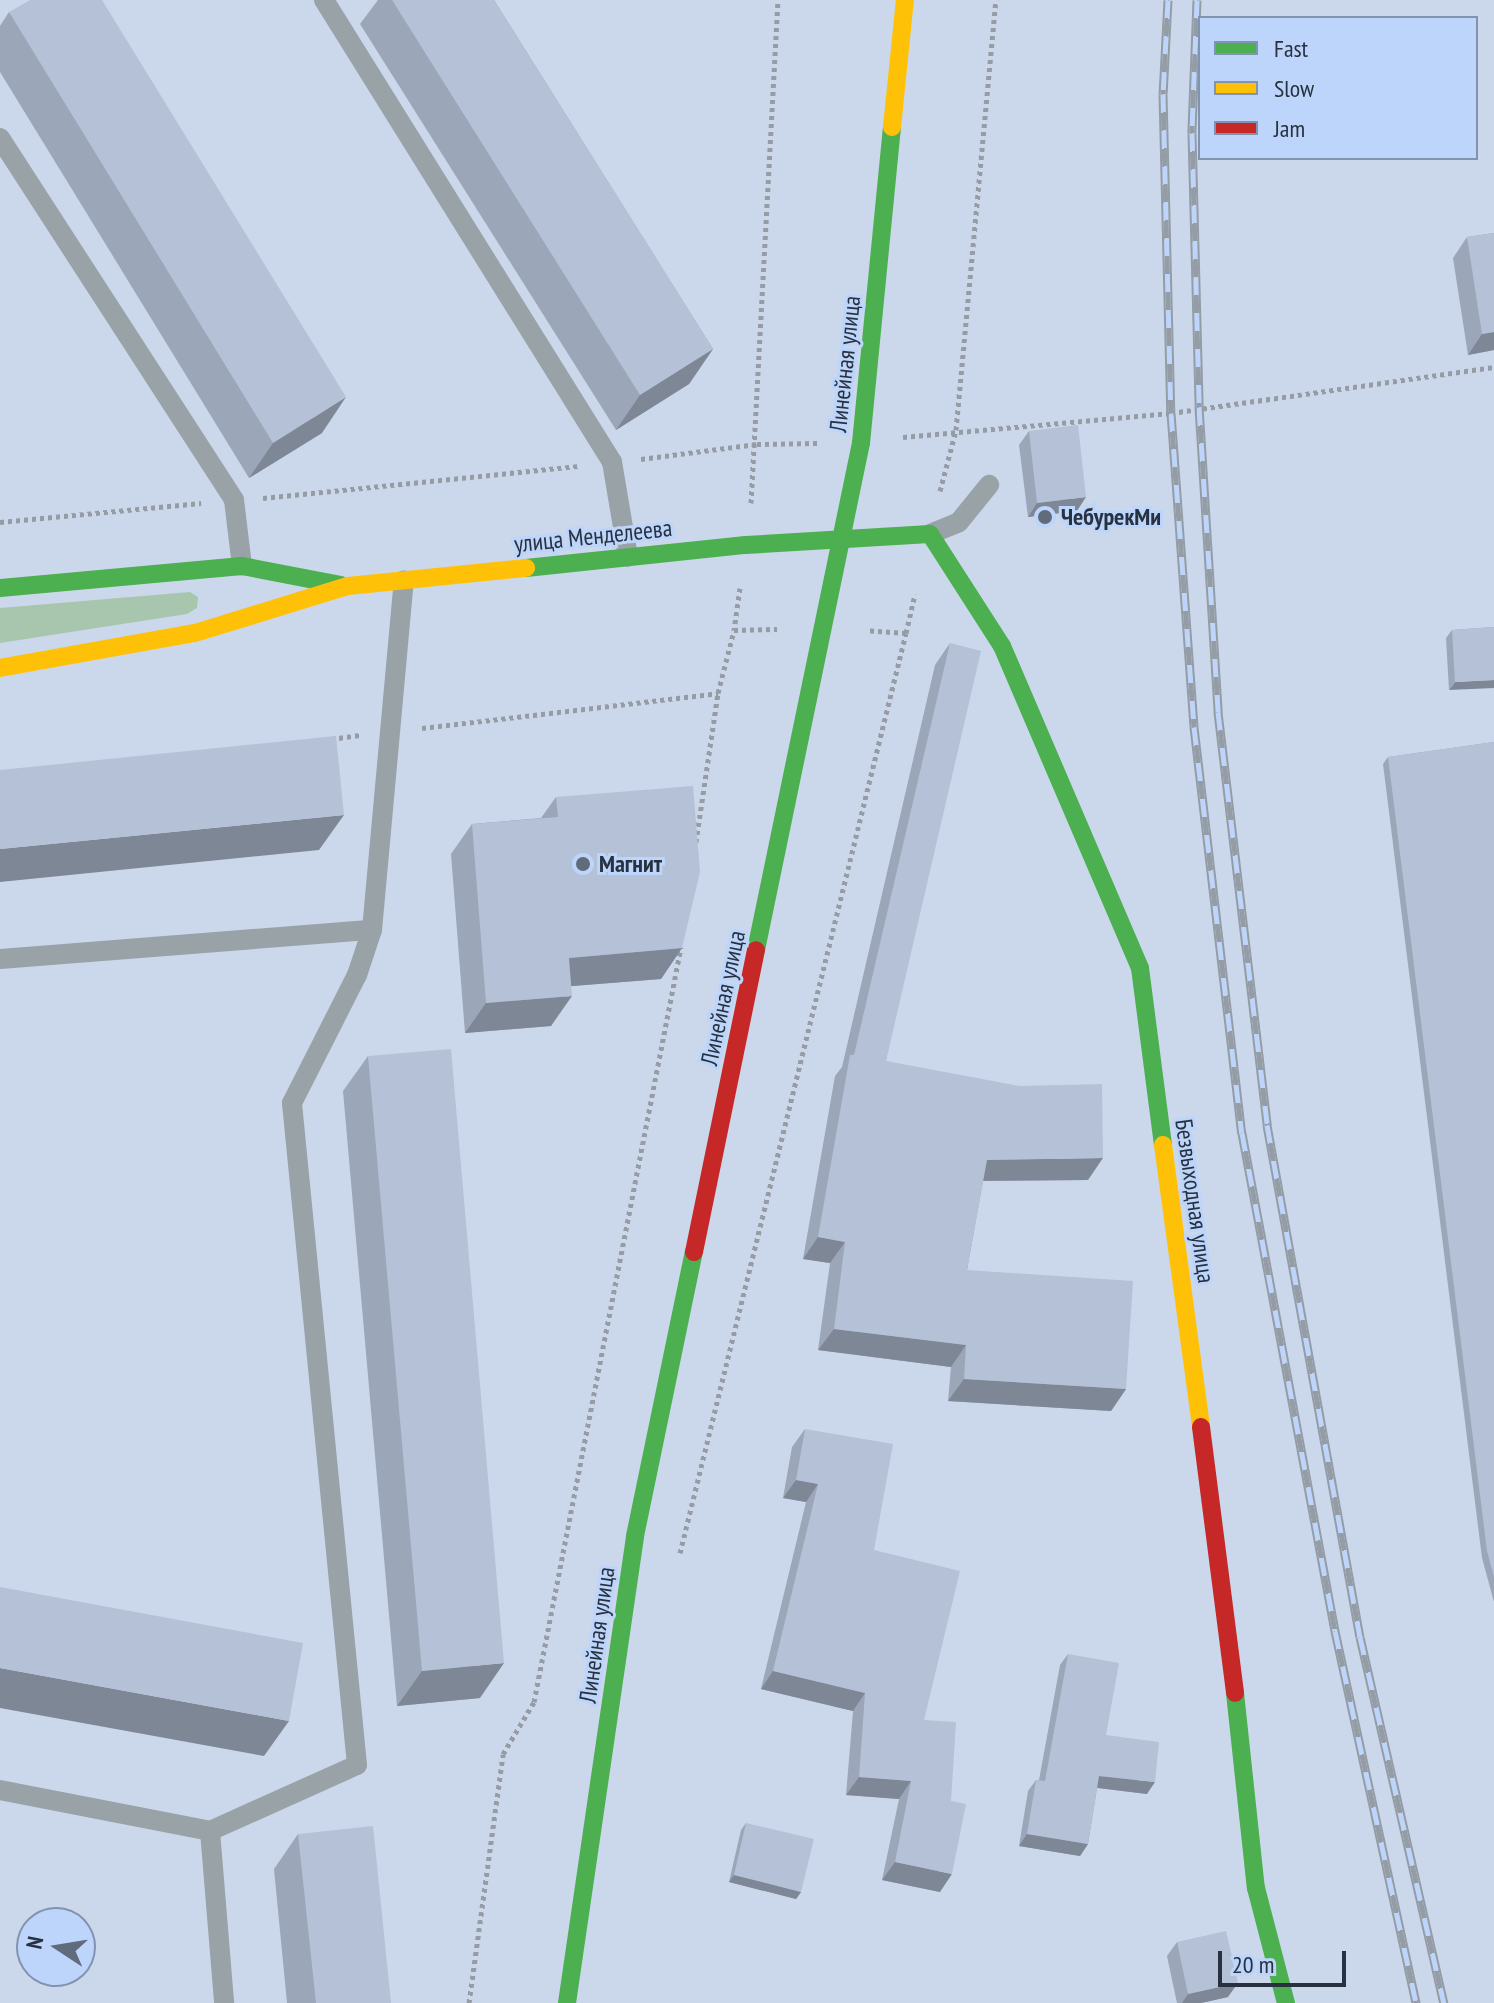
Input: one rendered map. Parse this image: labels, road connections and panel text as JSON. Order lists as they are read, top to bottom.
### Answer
{
  "streets": {
    "main road": ["Линейная улица", "улица Менделеева", "Безвыходная улица"]
  },
  "crossings": [
    ["Линейная улица", "улица Менделеева"]
  ],
  "places": ["ЧебурекМи", "Магнит"],
  "legend": ["Fast", "Slow", "Jam"],
  "scale_bar": "20 m",
  "north": "left"
}
